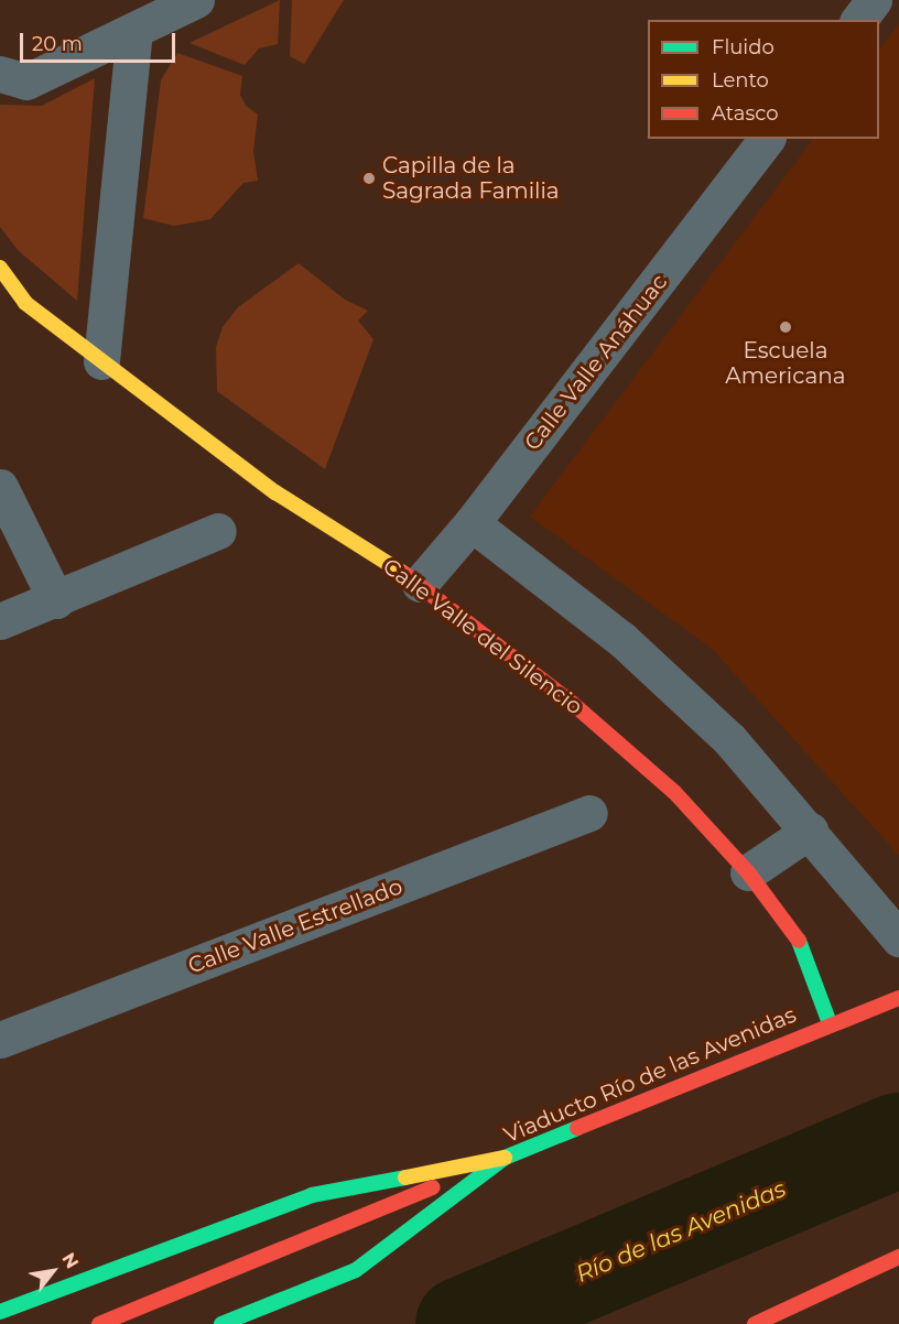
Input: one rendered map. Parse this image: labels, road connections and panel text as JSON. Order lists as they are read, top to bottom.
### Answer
{
  "streets": {
    "main road": ["Calle Valle del Silencio", "Viaducto Río de las Avenidas"],
    "street": ["Calle Valle Anáhuac", "Calle Valle Estrellado"]
  },
  "crossings": [
    ["Calle Valle Anáhuac", "Calle Valle del Silencio"],
    ["Calle Valle del Silencio", "Viaducto Río de las Avenidas"]
  ],
  "water": ["Río de las Avenidas"],
  "places": ["Capilla de la Sagrada Familia", "Escuela Americana"],
  "legend": ["Fluido", "Lento", "Atasco"],
  "scale_bar": "20 m",
  "north": "top right"
}
